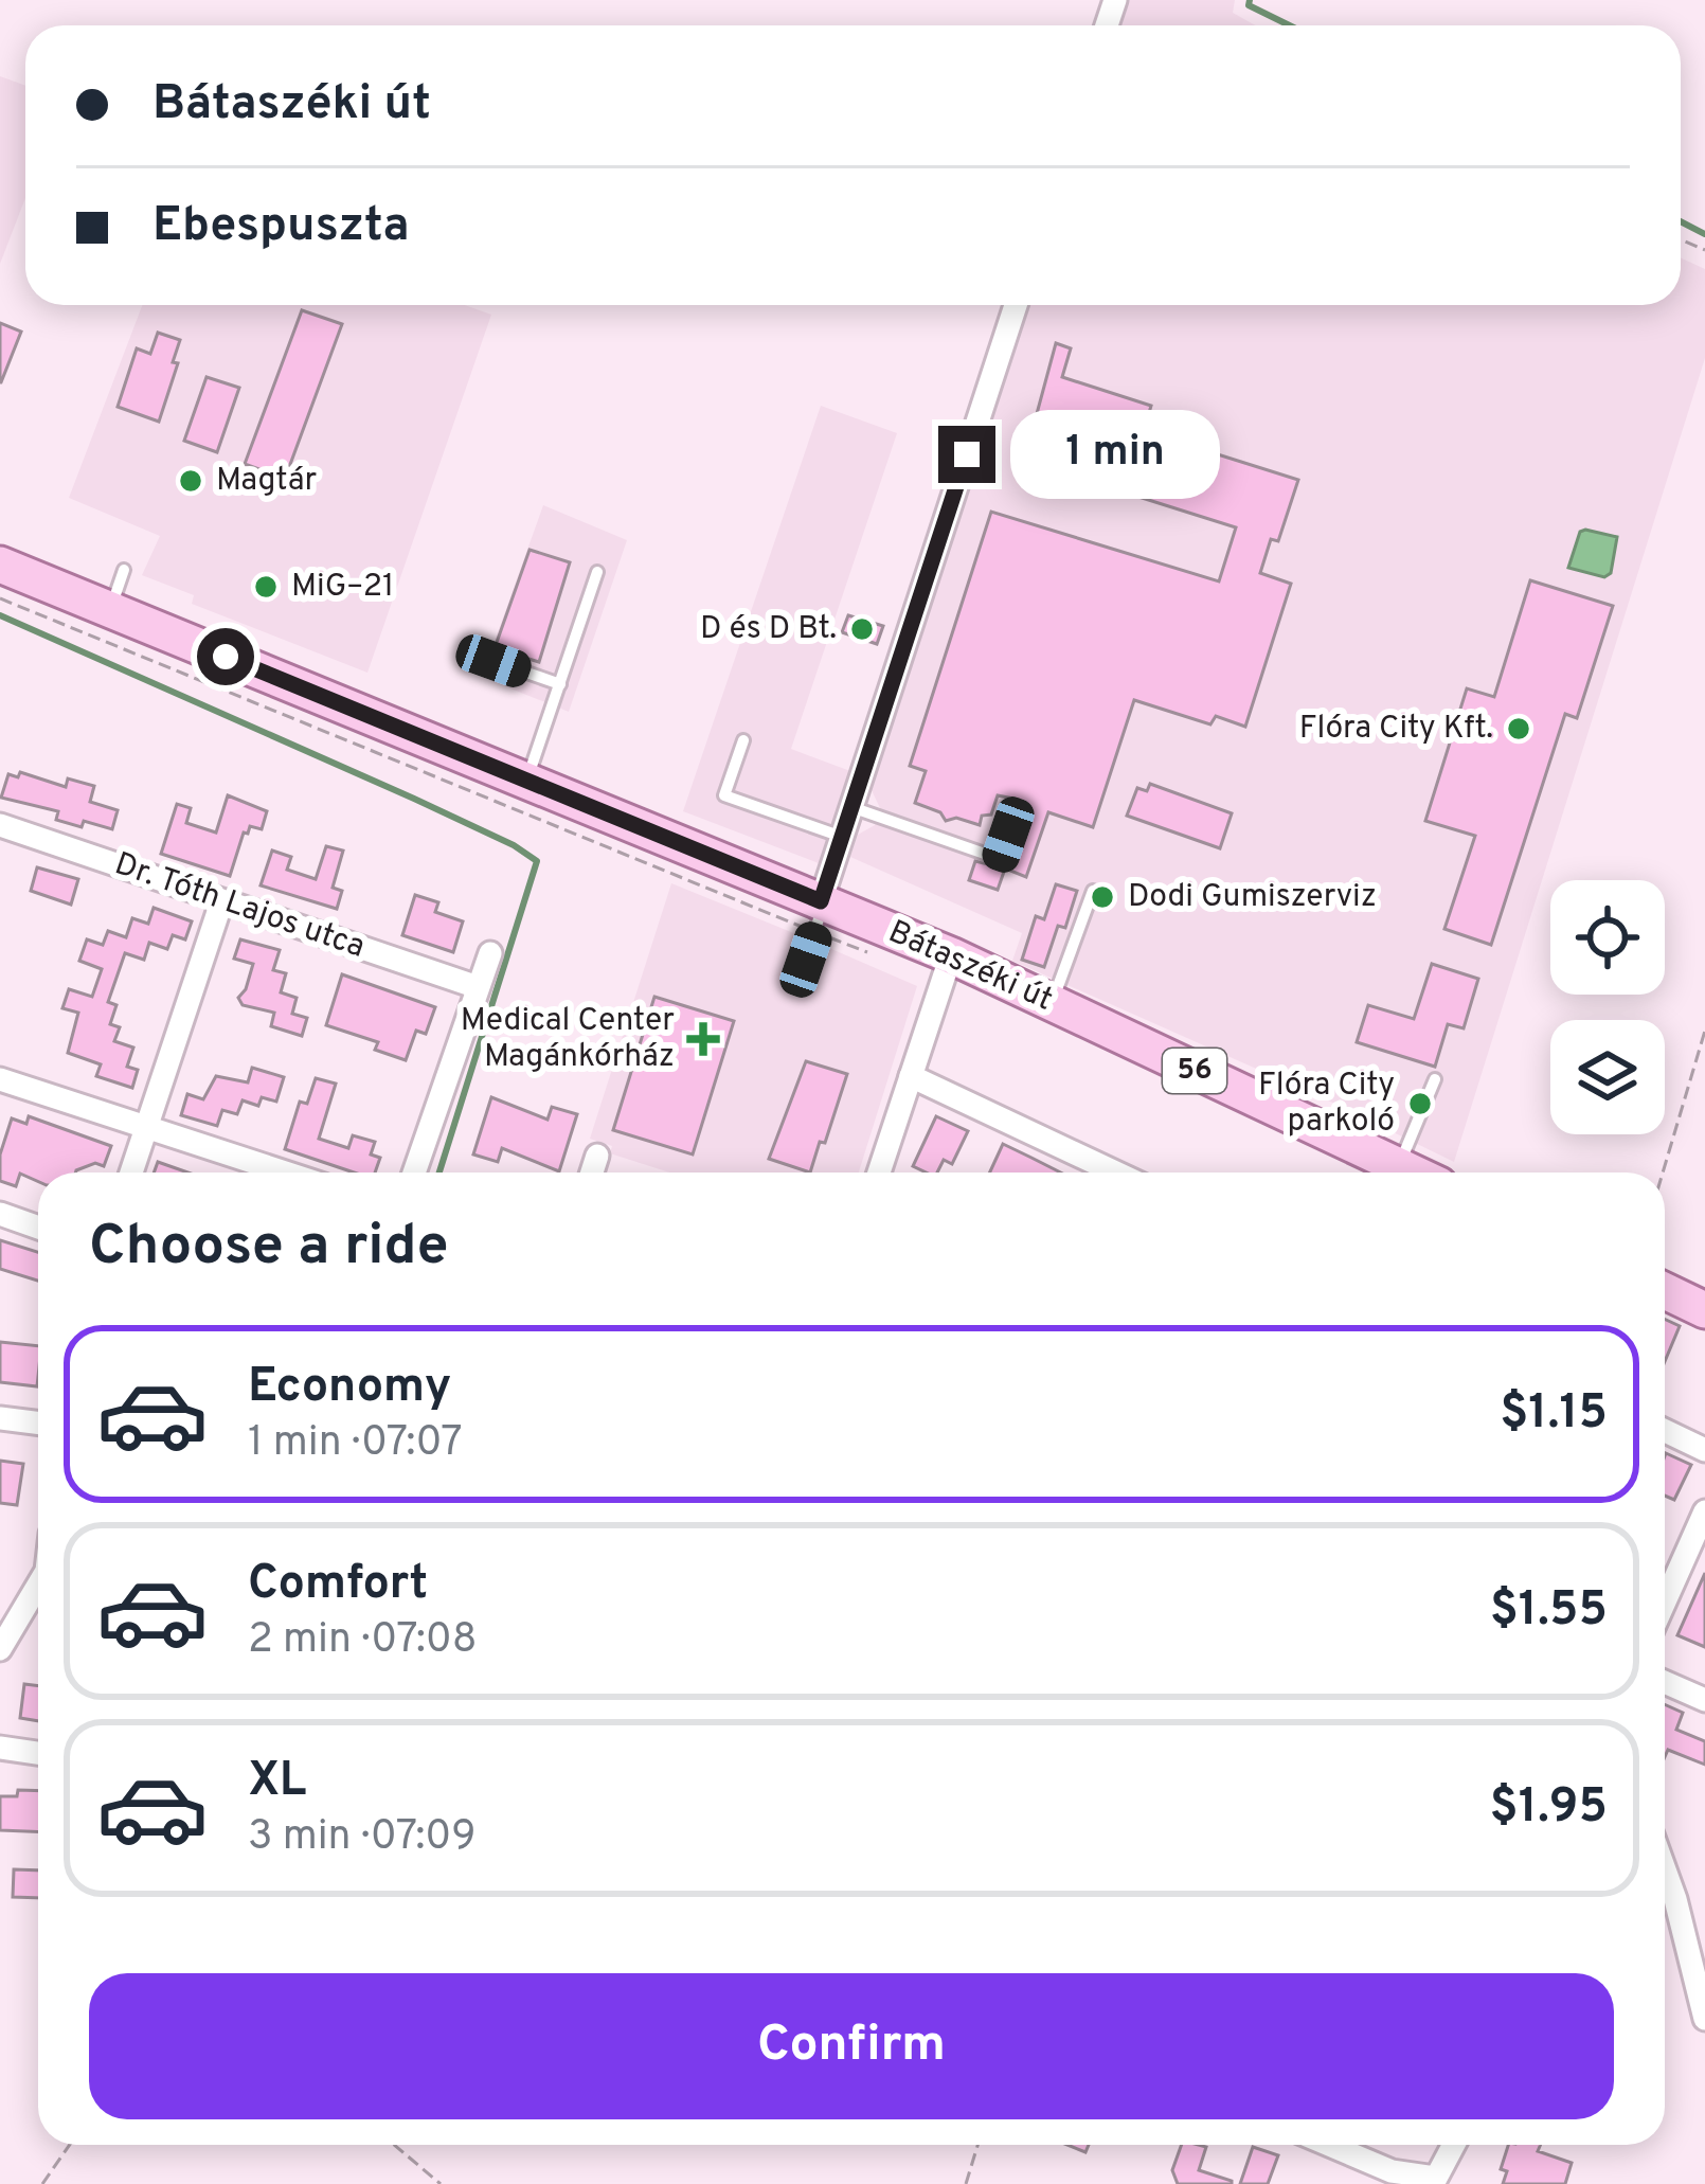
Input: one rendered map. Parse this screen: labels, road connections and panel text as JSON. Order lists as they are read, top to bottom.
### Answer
{
  "streets": {
    "main road": ["Bátaszéki út", "56"],
    "street": ["Dr. Tóth Lajos utca"]
  },
  "places": {
    "other": [
      "Magtár",
      "MiG–21",
      "D és D Bt.",
      "Flóra City Kft.",
      "Dodi Gumiszerviz",
      "Flóra City parkoló"
    ],
    "health": ["Medical Center Magánkórház"]
  },
  "page": {
    "banner": ["Bátaszéki út", "Ebespuszta"],
    "bubble": "1 min",
    "heading": "Choose a ride",
    "list": [
      {
        "name": "Economy",
        "note": "1 min · 07:07",
        "value": "$1.15"
      },
      {
        "name": "Comfort",
        "note": "2 min · 07:08",
        "value": "$1.55"
      },
      {
        "name": "XL",
        "note": "3 min · 07:09",
        "value": "$1.95"
      }
    ],
    "buttons": "Confirm"
  }
}
